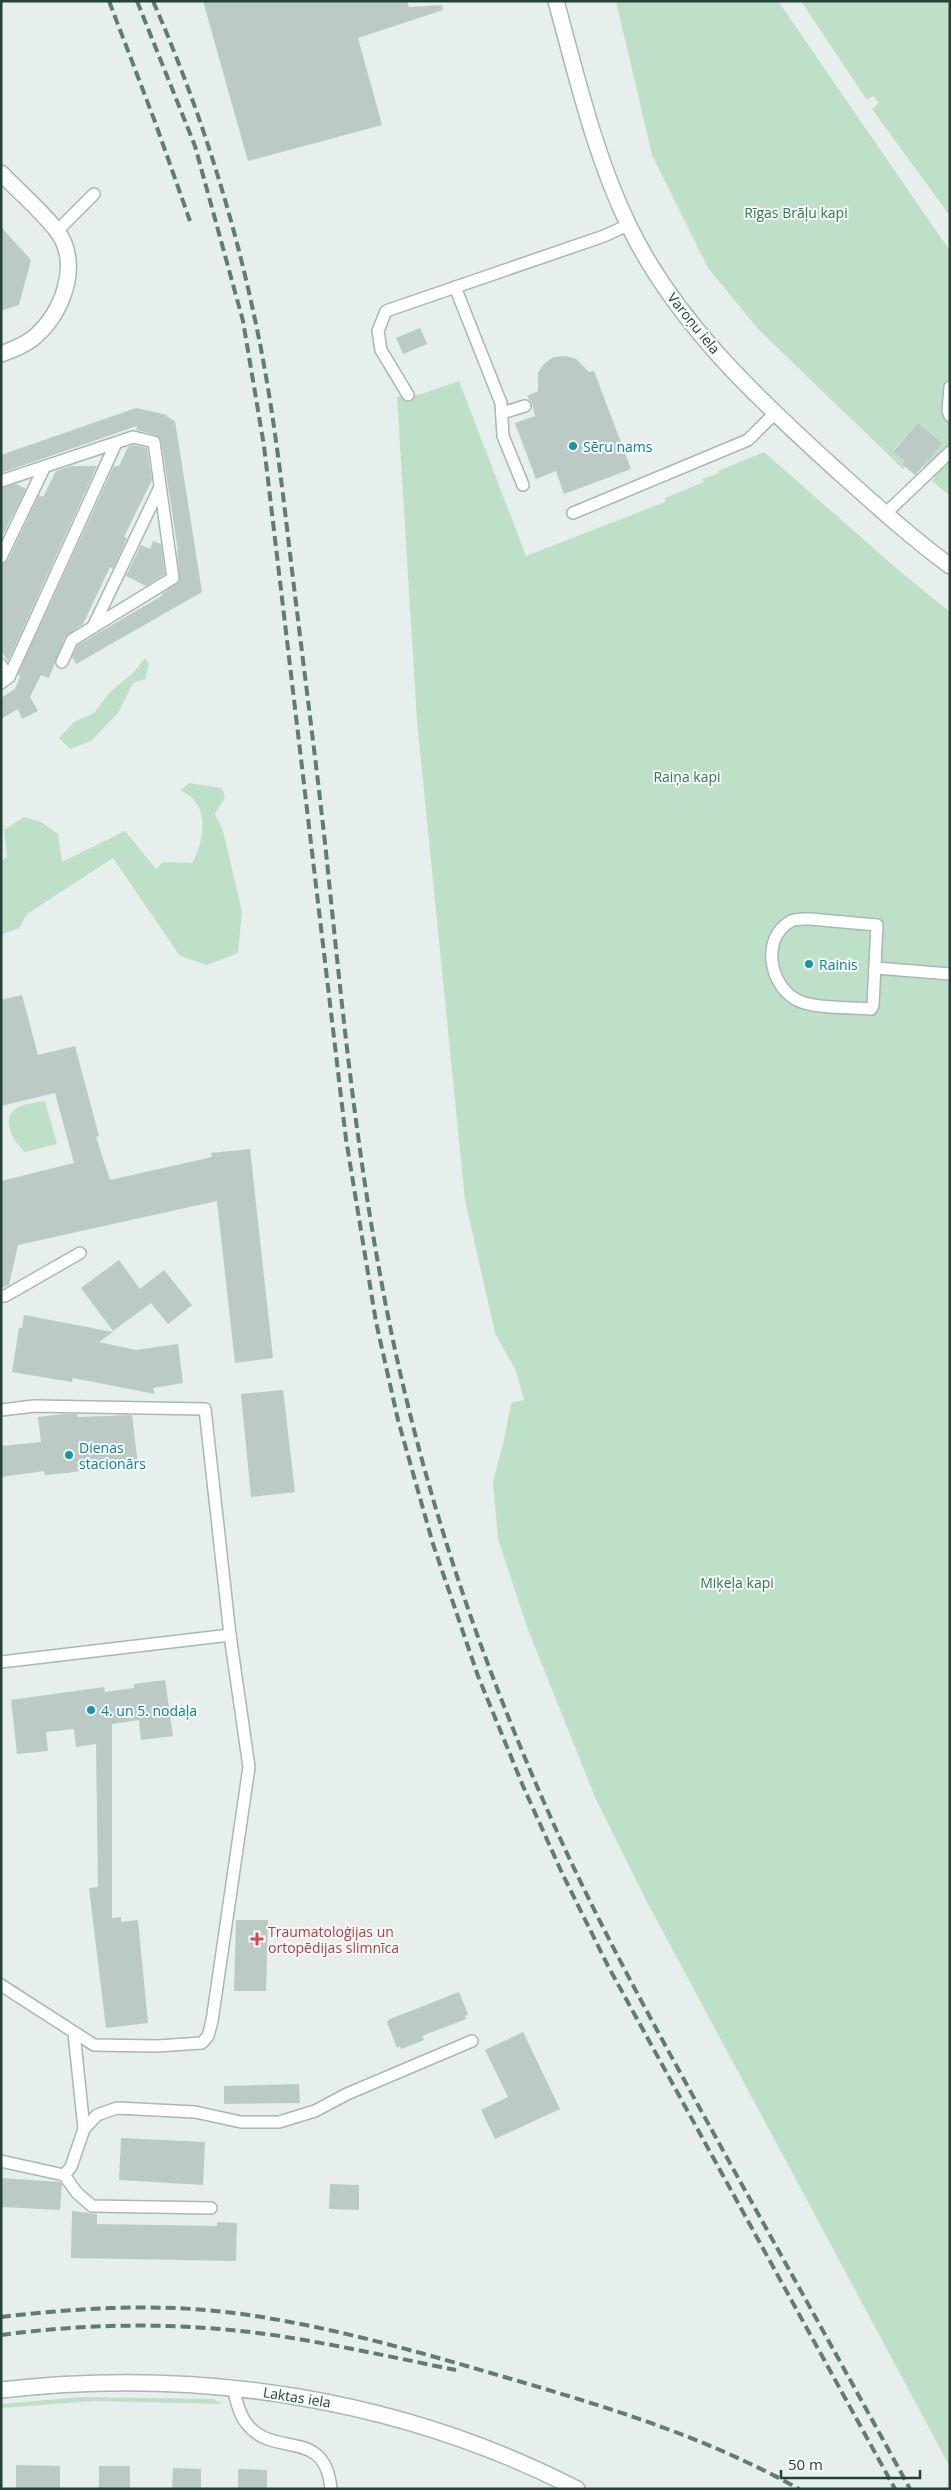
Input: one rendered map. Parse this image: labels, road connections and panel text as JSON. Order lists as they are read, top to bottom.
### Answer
{
  "streets": {
    "street": ["Varoņu iela", "Laktas iela"]
  },
  "parks": ["Rīgas Brāļu kapi", "Raiņa kapi", "Miķeļa kapi"],
  "places": {
    "other": [
      "Sēru nams",
      "Rainis",
      "Dienas stacionārs",
      "4. un 5. nodaļa"
    ],
    "health": ["Traumatoloģijas un ortopēdijas slimnīca"]
  },
  "scale_bar": "50 m"
}
